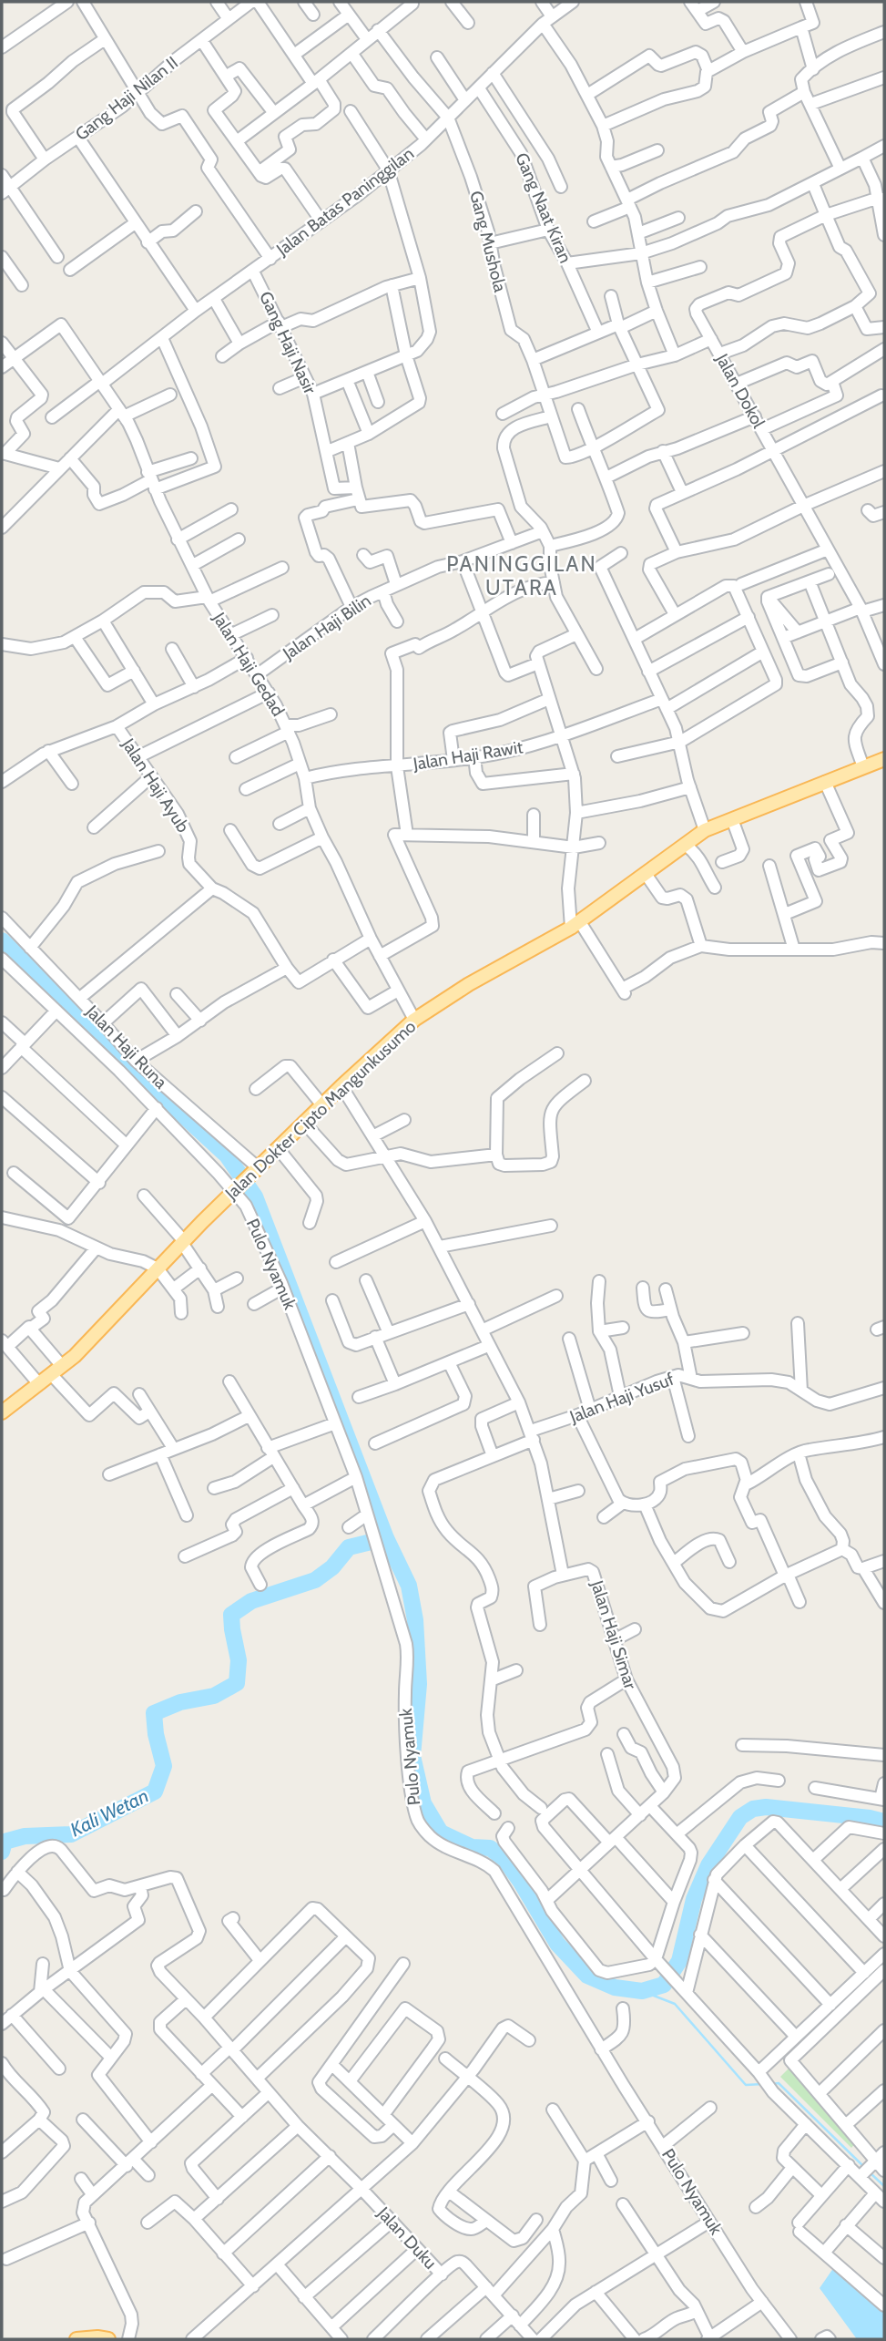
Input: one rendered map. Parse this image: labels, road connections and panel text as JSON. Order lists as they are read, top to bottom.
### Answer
{
  "streets": {
    "main road": ["Jalan Dokter Cipto Mangunkusumo"],
    "street": [
      "Gang Haji Nilan II",
      "Jalan Batas Paninggilan",
      "Gang Naat Kiran",
      "Gang Mushola",
      "Gang Haji Nasir",
      "Jalan Dokol",
      "Jalan Haji Bilin",
      "Jalan Haji Gedad",
      "Jalan Haji Rawit",
      "Jalan Haji Ayub",
      "Jalan Haji Runa",
      "Pulo Nyamuk",
      "Jalan Haji Yusuf",
      "Jalan Haji Simar",
      "Jalan Duku"
    ]
  },
  "crossings": [
    ["Jalan Batas Paninggilan", "Gang Naat Kiran"],
    ["Jalan Batas Paninggilan", "Gang Mushola"],
    ["Jalan Batas Paninggilan", "Gang Haji Nasir"],
    ["Jalan Batas Paninggilan", "Jalan Haji Gedad"],
    ["Gang Mushola", "Jalan Dokol"],
    ["Gang Haji Nasir", "Jalan Haji Bilin"],
    ["Jalan Haji Bilin", "Jalan Haji Gedad"],
    ["Jalan Haji Gedad", "Jalan Haji Rawit"],
    ["Jalan Haji Gedad", "Jalan Dokter Cipto Mangunkusumo"],
    ["Jalan Haji Runa", "Jalan Dokter Cipto Mangunkusumo"],
    ["Jalan Dokter Cipto Mangunkusumo", "Pulo Nyamuk"],
    ["Jalan Haji Yusuf", "Jalan Haji Simar"]
  ],
  "districts": ["PANINGGILAN UTARA"],
  "water": ["Kali Wetan"]
}
